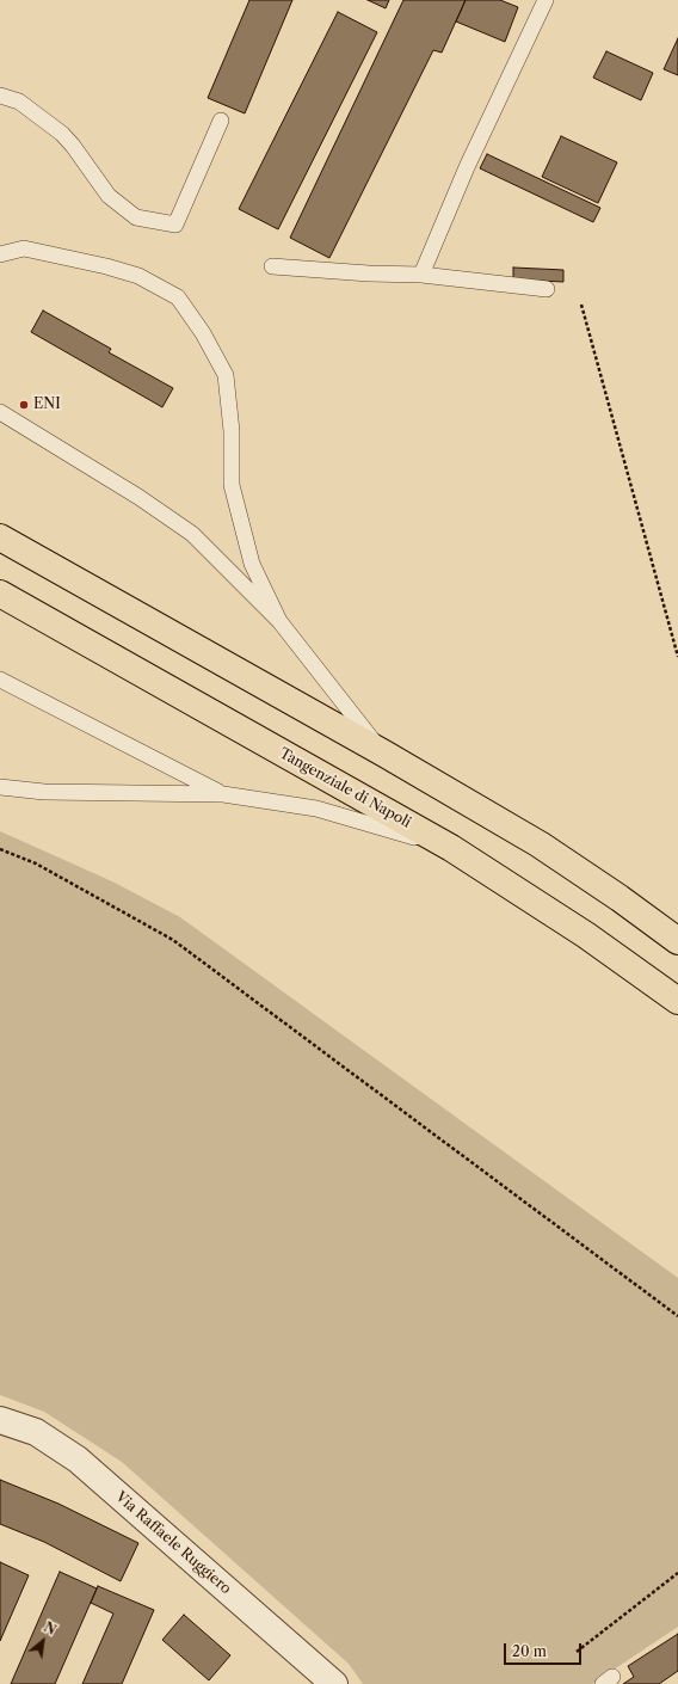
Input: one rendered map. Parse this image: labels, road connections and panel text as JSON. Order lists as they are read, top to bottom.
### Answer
{
  "streets": {
    "highway": ["Tangenziale di Napoli"],
    "street": ["Via Raffaele Ruggiero"]
  },
  "places": ["ENI"],
  "scale_bar": "20 m",
  "north": "top right"
}
